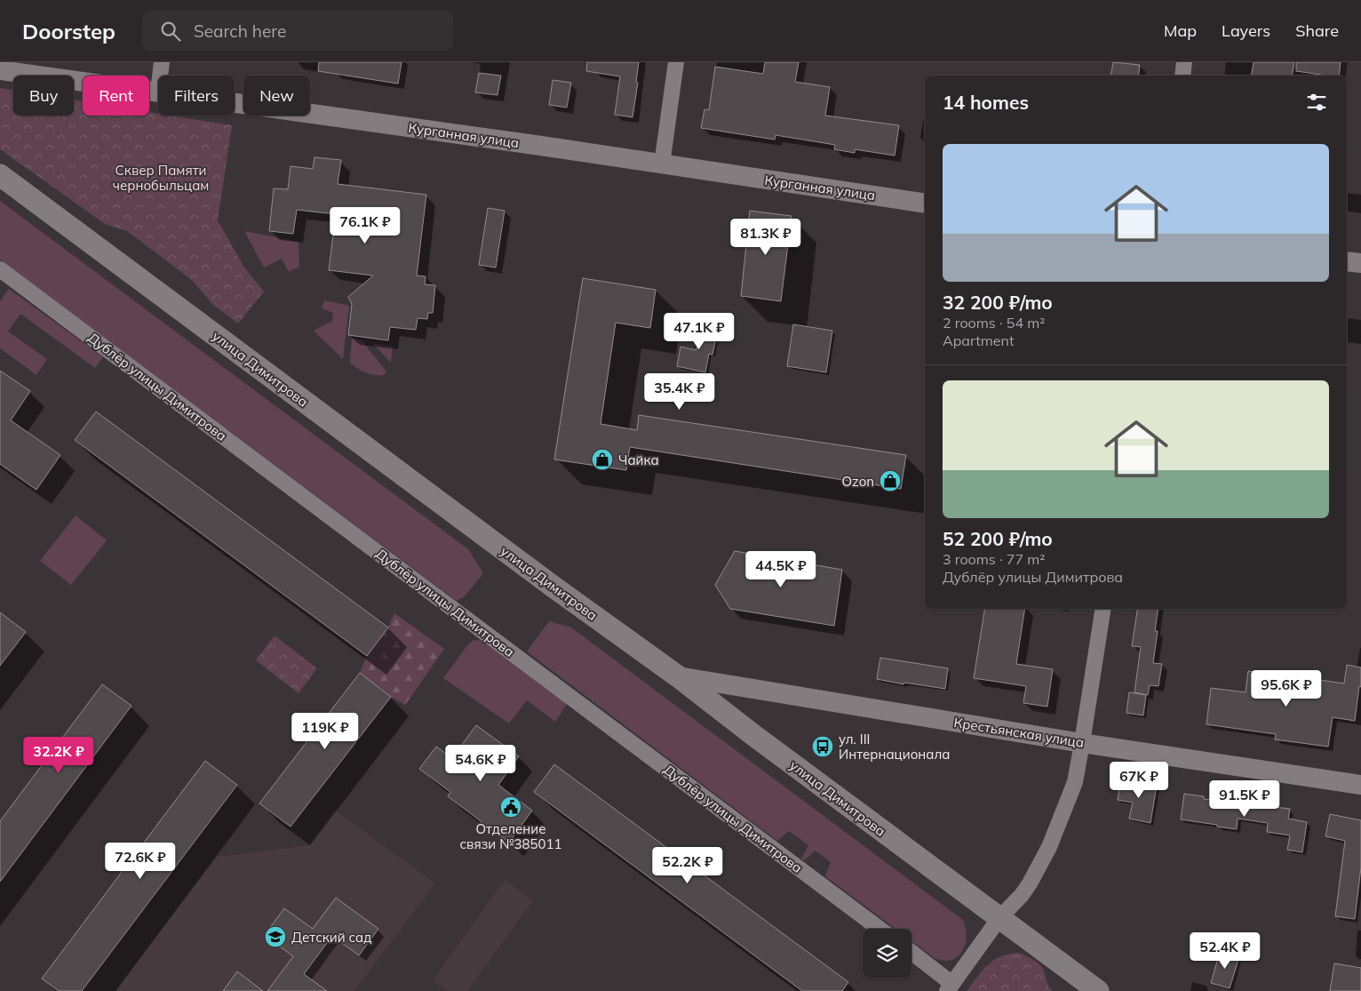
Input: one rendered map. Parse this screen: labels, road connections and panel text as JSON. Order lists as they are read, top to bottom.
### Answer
{
  "streets": {
    "main road": ["улица Димитрова"],
    "street": ["Курганная улица", "Дублёр улицы Димитрова", "Крестьянская улица"]
  },
  "crossings": [
    ["улица Димитрова", "Крестьянская улица"]
  ],
  "parks": ["Сквер Памяти чернобыльцам"],
  "places": {
    "shop": ["Чайка", "Ozon"],
    "bus stop": ["ул. III Интернационала"],
    "public building": ["Отделение связи №385011"],
    "school or university": ["Детский сад"]
  },
  "page": {
    "header": "Doorstep",
    "search": "Search here",
    "nav": ["Map", "Layers", "Share"],
    "chip": [
      "Buy",
      "Rent",
      "Filters",
      "New"
    ],
    "heading": "14 homes",
    "list": [
      {
        "name": "32 200 ₽/mo",
        "note": "2 rooms · 54 m² · Apartment"
      },
      {
        "name": "52 200 ₽/mo",
        "note": "3 rooms · 77 m² · Дублёр улицы Димитрова"
      }
    ],
    "price": [
      "76.1K ₽",
      "81.3K ₽",
      "47.1K ₽",
      "35.4K ₽",
      "44.5K ₽",
      "95.6K ₽",
      "119K ₽",
      "32.2K ₽",
      "54.6K ₽",
      "67K ₽",
      "91.5K ₽",
      "72.6K ₽",
      "52.2K ₽",
      "52.4K ₽"
    ]
  }
}
